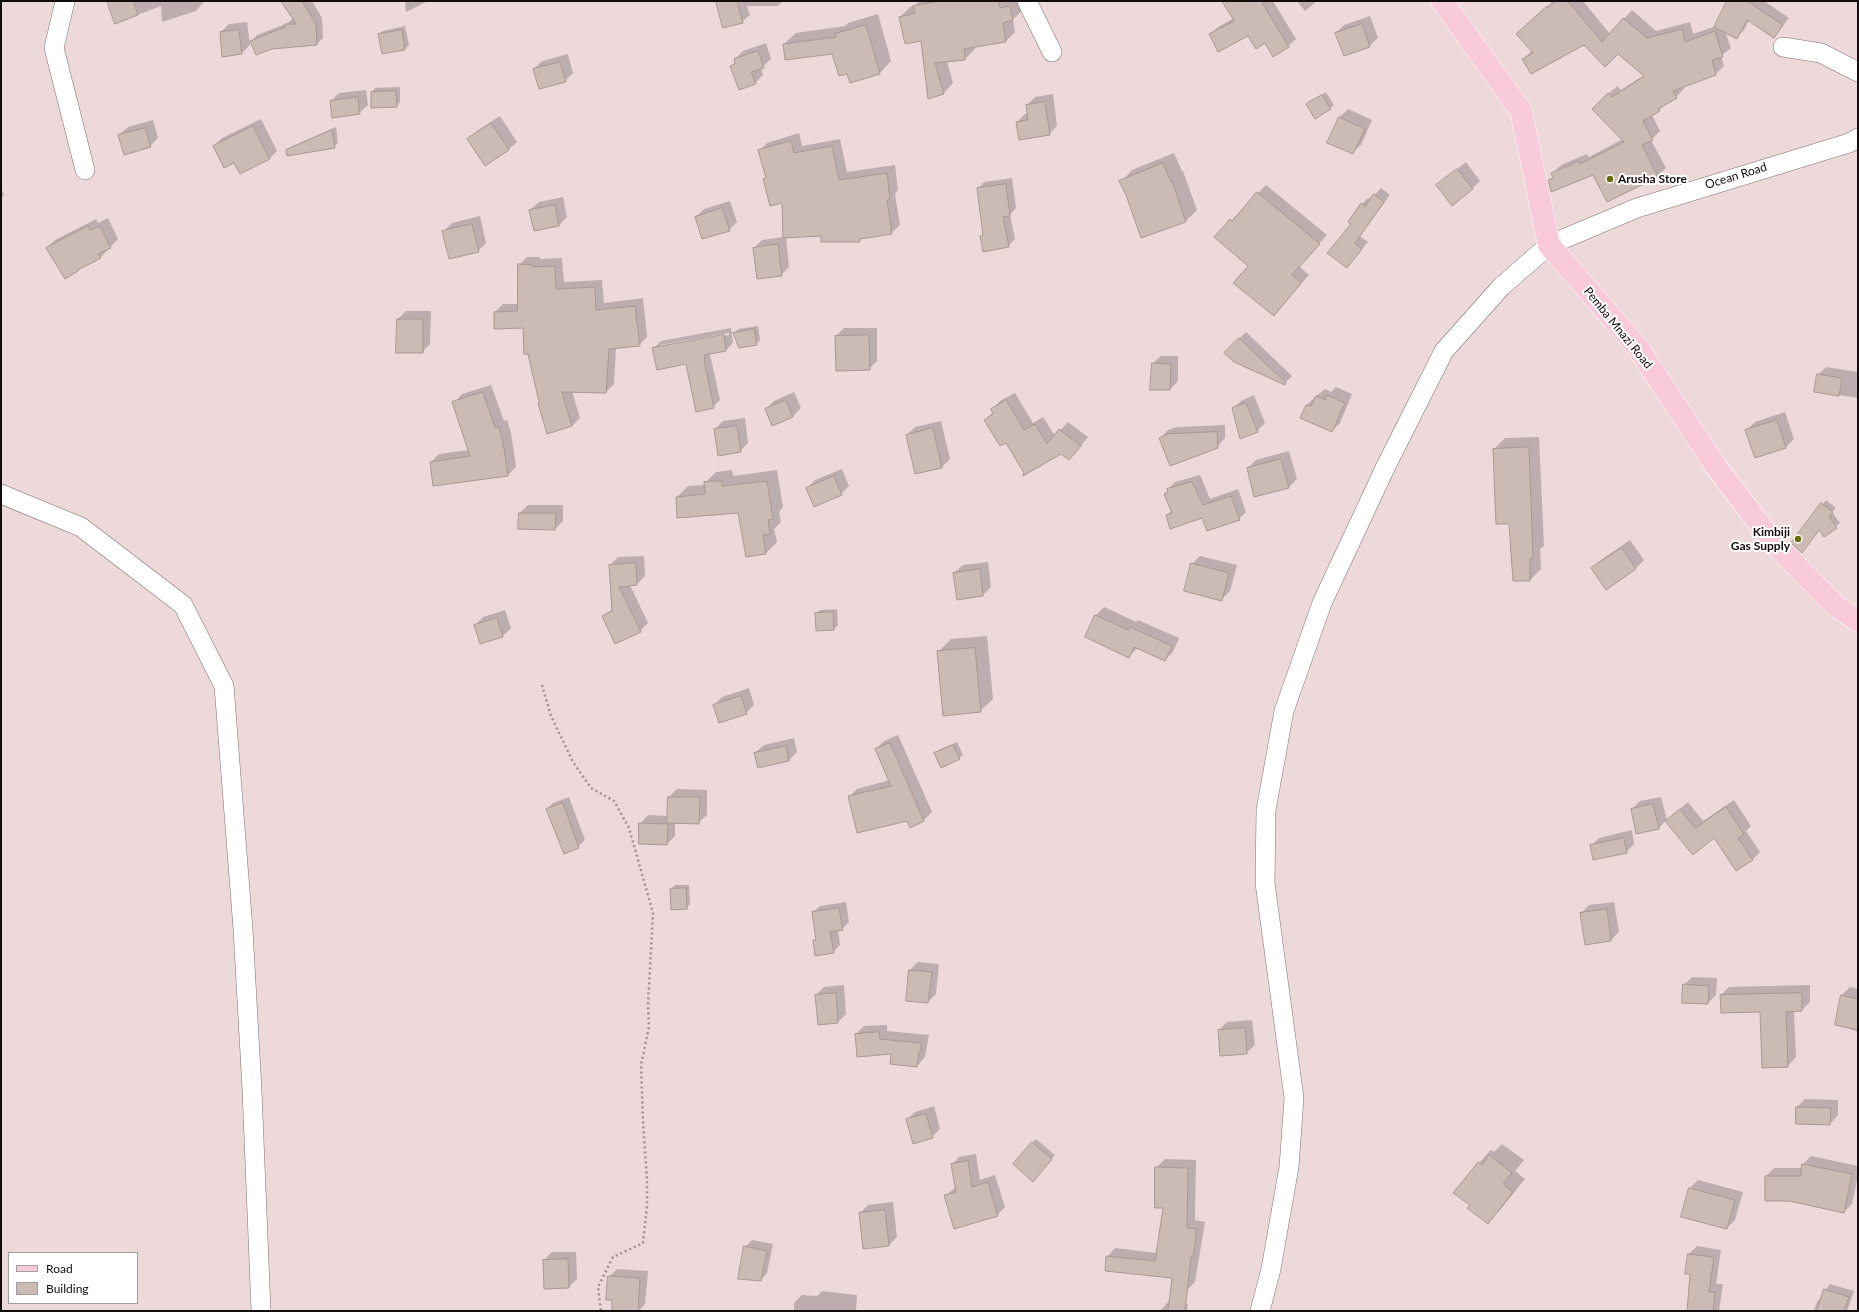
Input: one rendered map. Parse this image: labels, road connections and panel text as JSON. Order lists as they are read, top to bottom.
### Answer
{
  "streets": {
    "main road": ["Pemba Mnazi Road"],
    "street": ["Ocean Road"]
  },
  "crossings": [
    ["Ocean Road", "Pemba Mnazi Road"]
  ],
  "places": ["Arusha Store", "Kimbiji Gas Supply"],
  "legend": ["Road", "Building"]
}
